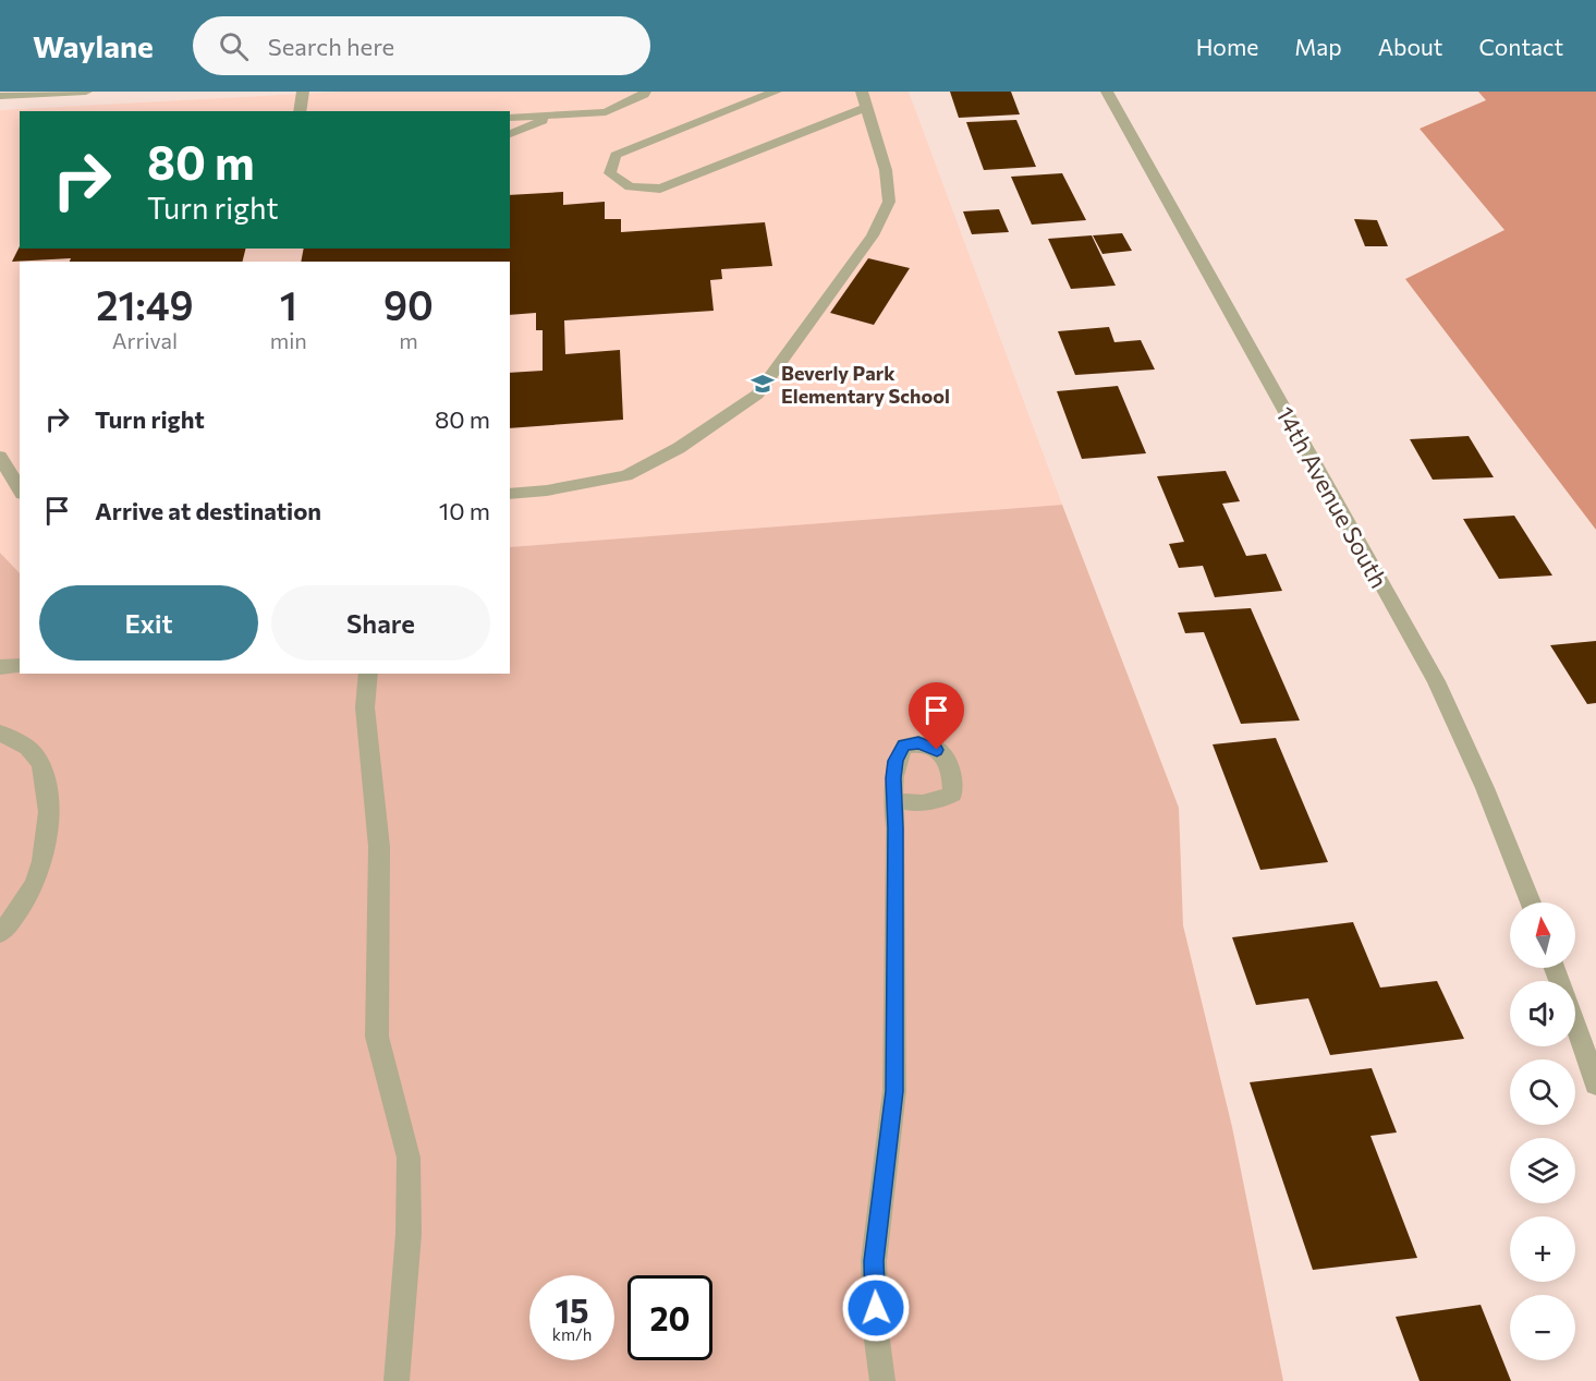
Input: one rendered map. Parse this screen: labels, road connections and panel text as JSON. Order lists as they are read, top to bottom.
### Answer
{
  "streets": {
    "street": ["14th Avenue South"]
  },
  "places": {
    "school or university": ["Beverly Park Elementary School"]
  },
  "north": "top",
  "page": {
    "header": "Waylane",
    "search": "Search here",
    "nav": [
      "Home",
      "Map",
      "About",
      "Contact"
    ],
    "turn": ["80 m", "Turn right"],
    "eta": [
      "21:49",
      "Arrival",
      "1",
      "min",
      "90",
      "m"
    ],
    "list": [
      {
        "name": "Turn right",
        "value": "80 m"
      },
      {
        "name": "Arrive at destination",
        "value": "10 m"
      }
    ],
    "buttons": ["Exit", "Share"],
    "map_buttons": ["+", "−"],
    "speed": "15 km/h",
    "limit": "20"
  }
}
